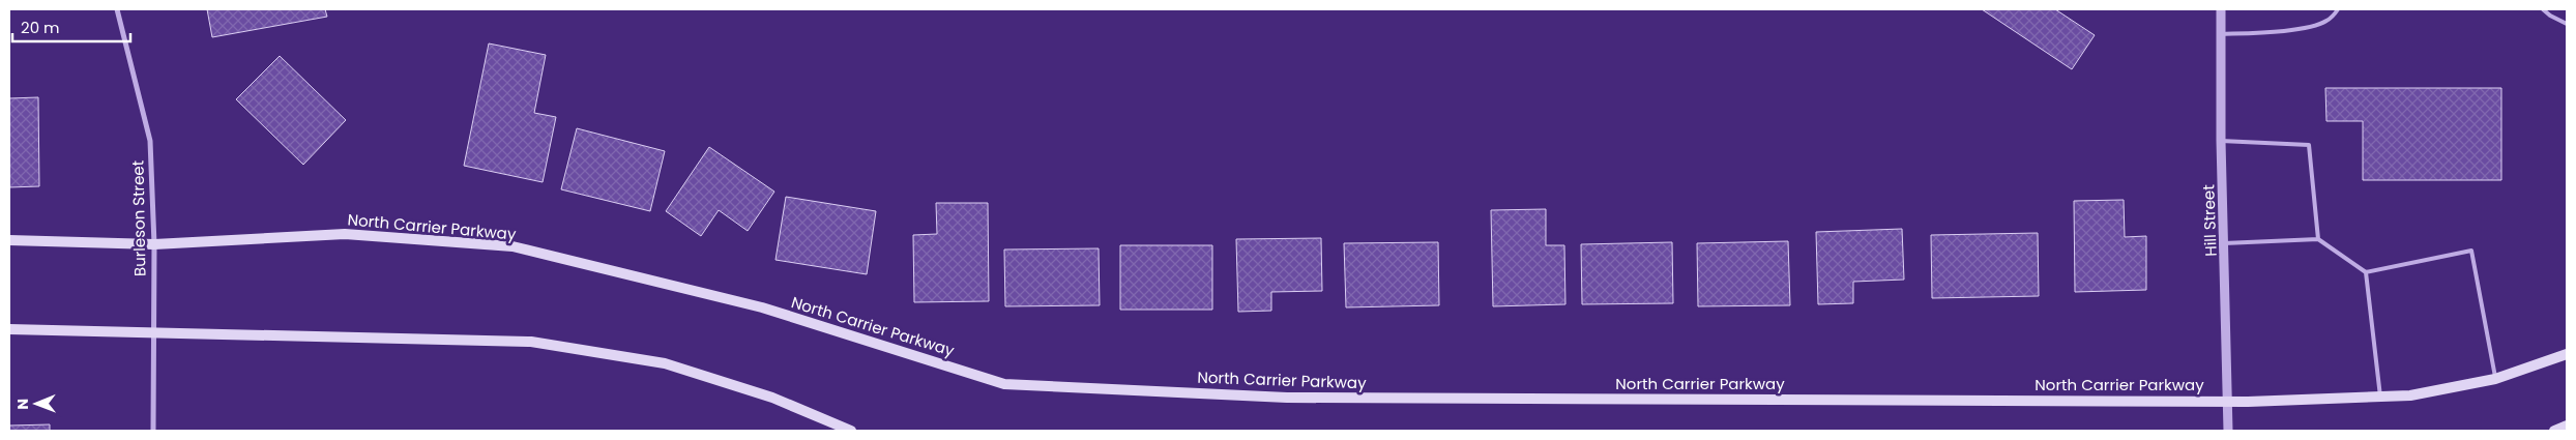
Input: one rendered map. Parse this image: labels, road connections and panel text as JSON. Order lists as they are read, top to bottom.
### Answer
{
  "streets": {
    "main road": ["North Carrier Parkway"],
    "street": ["Burleson Street", "Hill Street"]
  },
  "crossings": [
    ["Burleson Street", "North Carrier Parkway"],
    ["Hill Street", "North Carrier Parkway"]
  ],
  "scale_bar": "20 m",
  "north": "left"
}
